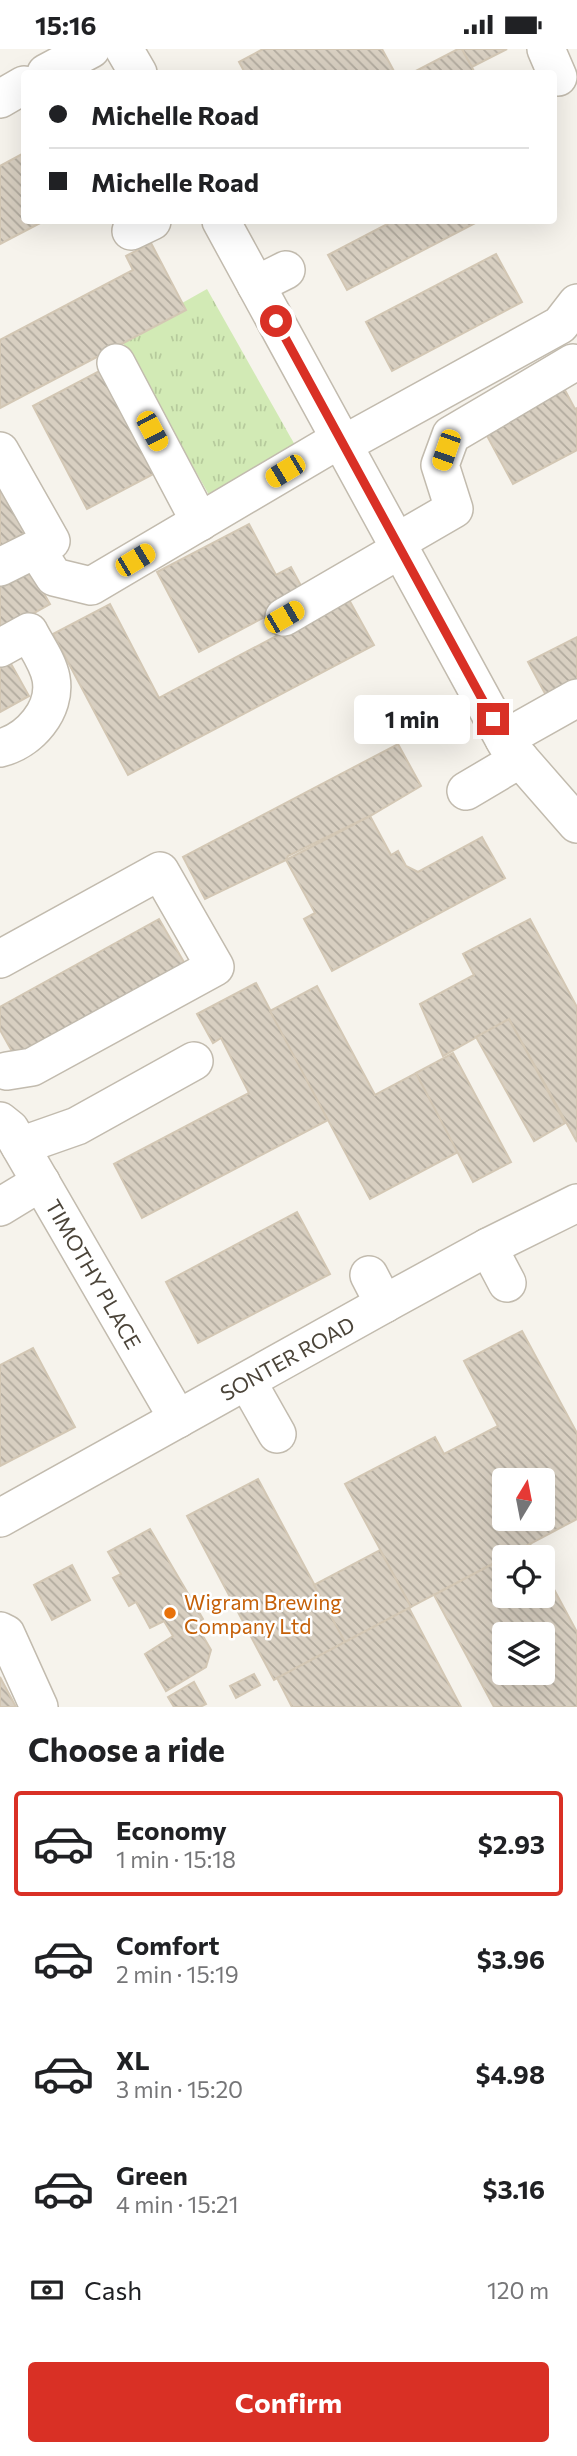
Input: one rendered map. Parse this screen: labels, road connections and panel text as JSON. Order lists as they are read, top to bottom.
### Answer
{
  "streets": {
    "street": ["TIMOTHY PLACE", "SONTER ROAD"]
  },
  "crossings": [
    ["TIMOTHY PLACE", "SONTER ROAD"]
  ],
  "places": ["Wigram Brewing Company Ltd"],
  "north": "top",
  "page": {
    "status": "15:16",
    "banner": ["Michelle Road", "Michelle Road"],
    "bubble": "1 min",
    "heading": "Choose a ride",
    "list": [
      {
        "name": "Economy",
        "note": "1 min · 15:18",
        "value": "$2.93"
      },
      {
        "name": "Comfort",
        "note": "2 min · 15:19",
        "value": "$3.96"
      },
      {
        "name": "XL",
        "note": "3 min · 15:20",
        "value": "$4.98"
      },
      {
        "name": "Green",
        "note": "4 min · 15:21",
        "value": "$3.16"
      }
    ],
    "pay": ["Cash", "120 m"],
    "buttons": "Confirm"
  }
}
